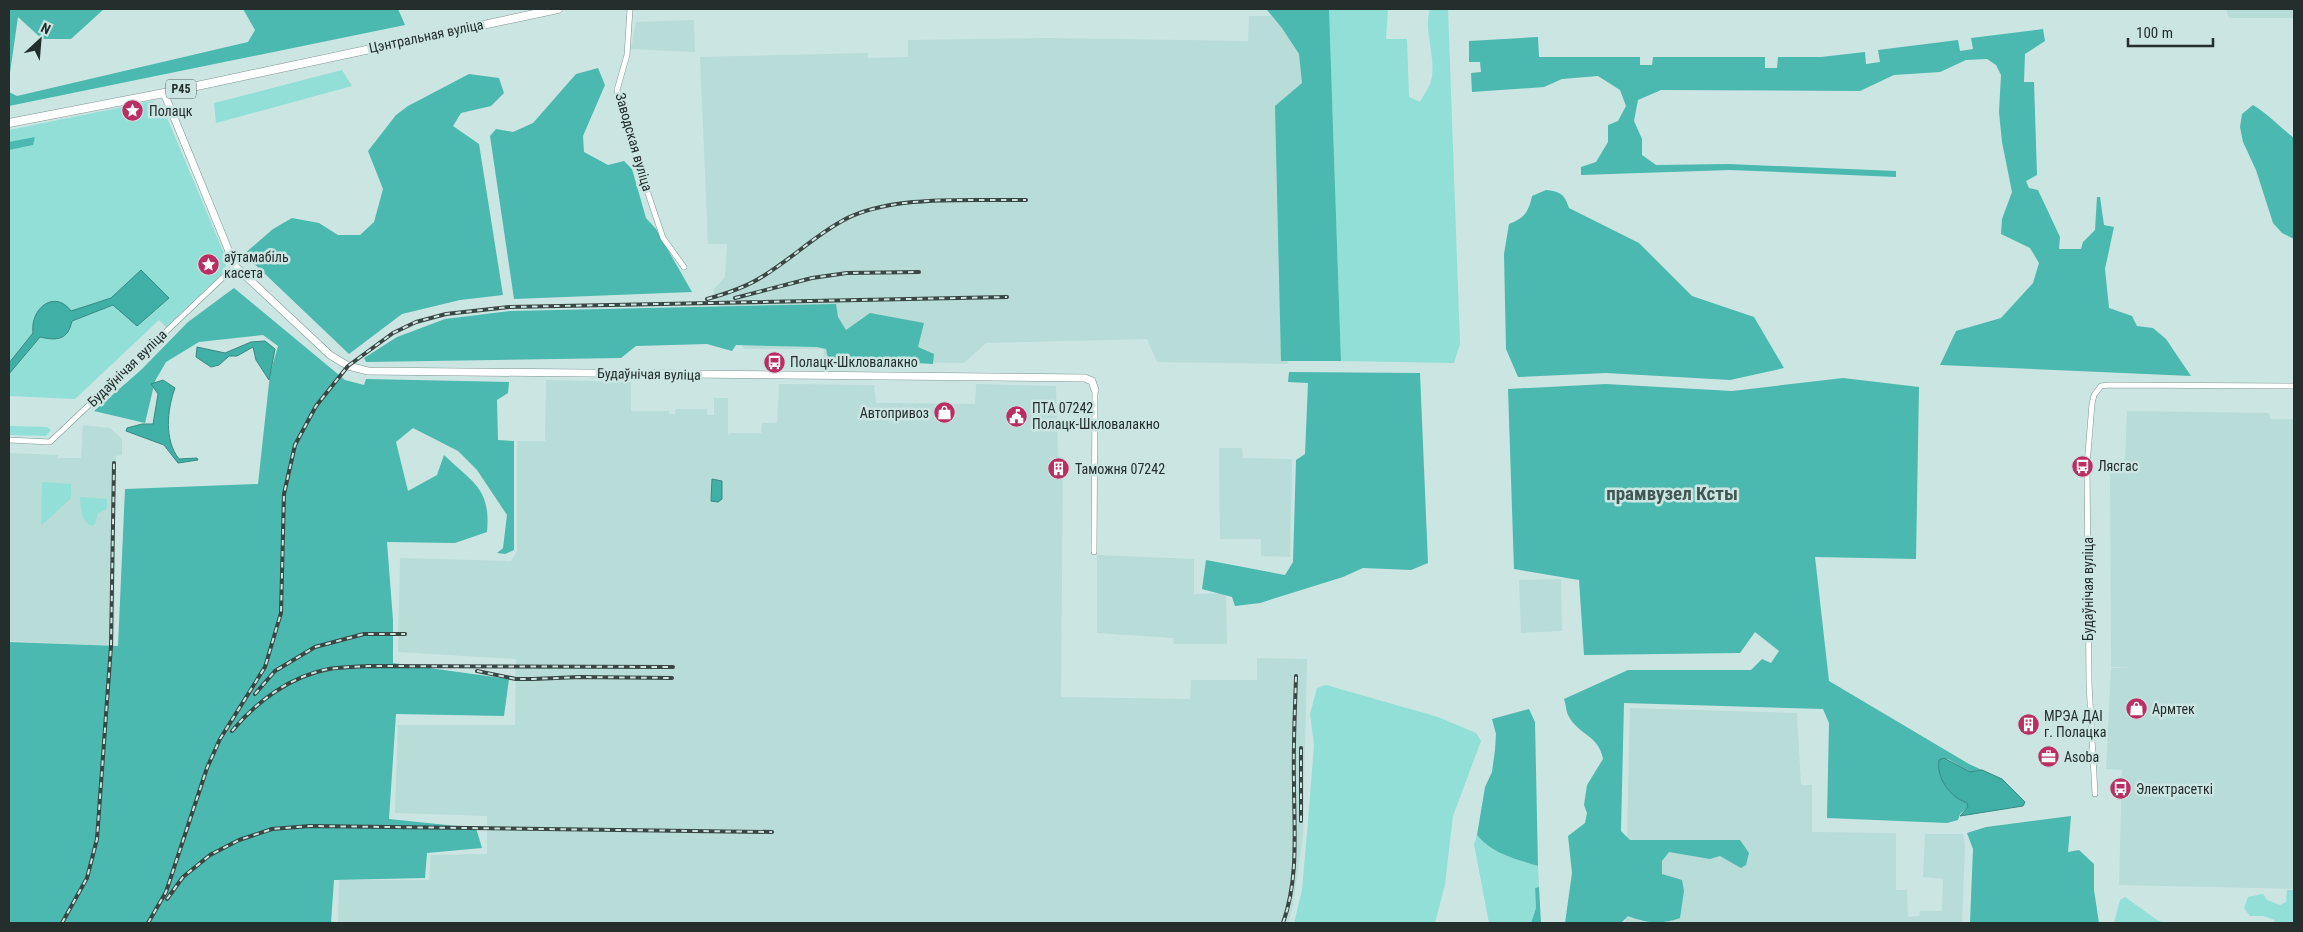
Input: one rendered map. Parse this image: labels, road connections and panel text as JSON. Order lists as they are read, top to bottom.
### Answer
{
  "streets": {
    "main road": ["Цэнтральная вуліца", "Р45"],
    "street": ["Заводская вуліца", "Будаўнічая вуліца"]
  },
  "crossings": [
    ["Цэнтральная вуліца", "Р45"],
    ["Цэнтральная вуліца", "Будаўнічая вуліца"],
    ["Р45", "Будаўнічая вуліца"]
  ],
  "districts": ["прамвузел Ксты"],
  "places": {
    "place": ["Полацк", "аўтамабіль касета"],
    "bus stop": ["Полацк-Шкловалакно", "Лясгас", "Электрасеткі"],
    "shop": ["Автопривоз", "Армтек"],
    "public building": ["ПТА 07242 Полацк-Шкловалакно"],
    "building": ["Таможня 07242", "МРЭА ДАІ г. Полацка"],
    "office": ["Asoba"]
  },
  "scale_bar": "100 m",
  "north": "top right"
}
